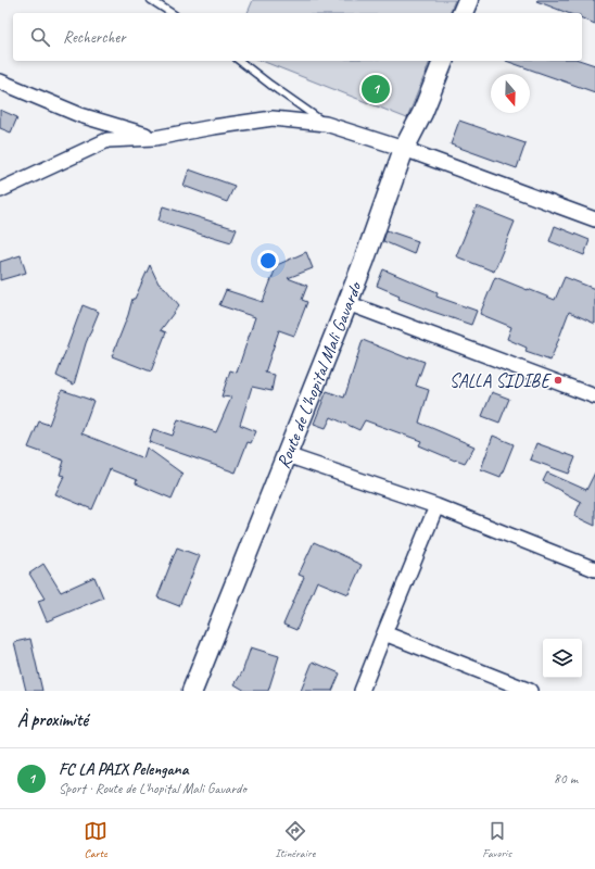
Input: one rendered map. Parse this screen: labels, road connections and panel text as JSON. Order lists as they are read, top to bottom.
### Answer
{
  "streets": {
    "main road": ["Route de L'hopital Mali Gavardo"]
  },
  "places": ["SALLA SIDIBE"],
  "north": "bottom",
  "page": {
    "search": "Rechercher",
    "pins": "1",
    "heading": "À proximité",
    "list": [
      {
        "mark": "1",
        "name": "FC LA PAIX Pelengana",
        "note": "Sport · Route de L'hopital Mali Gavardo",
        "value": "80 m"
      }
    ],
    "nav": ["Carte", "Itinéraire", "Favoris"]
  }
}
